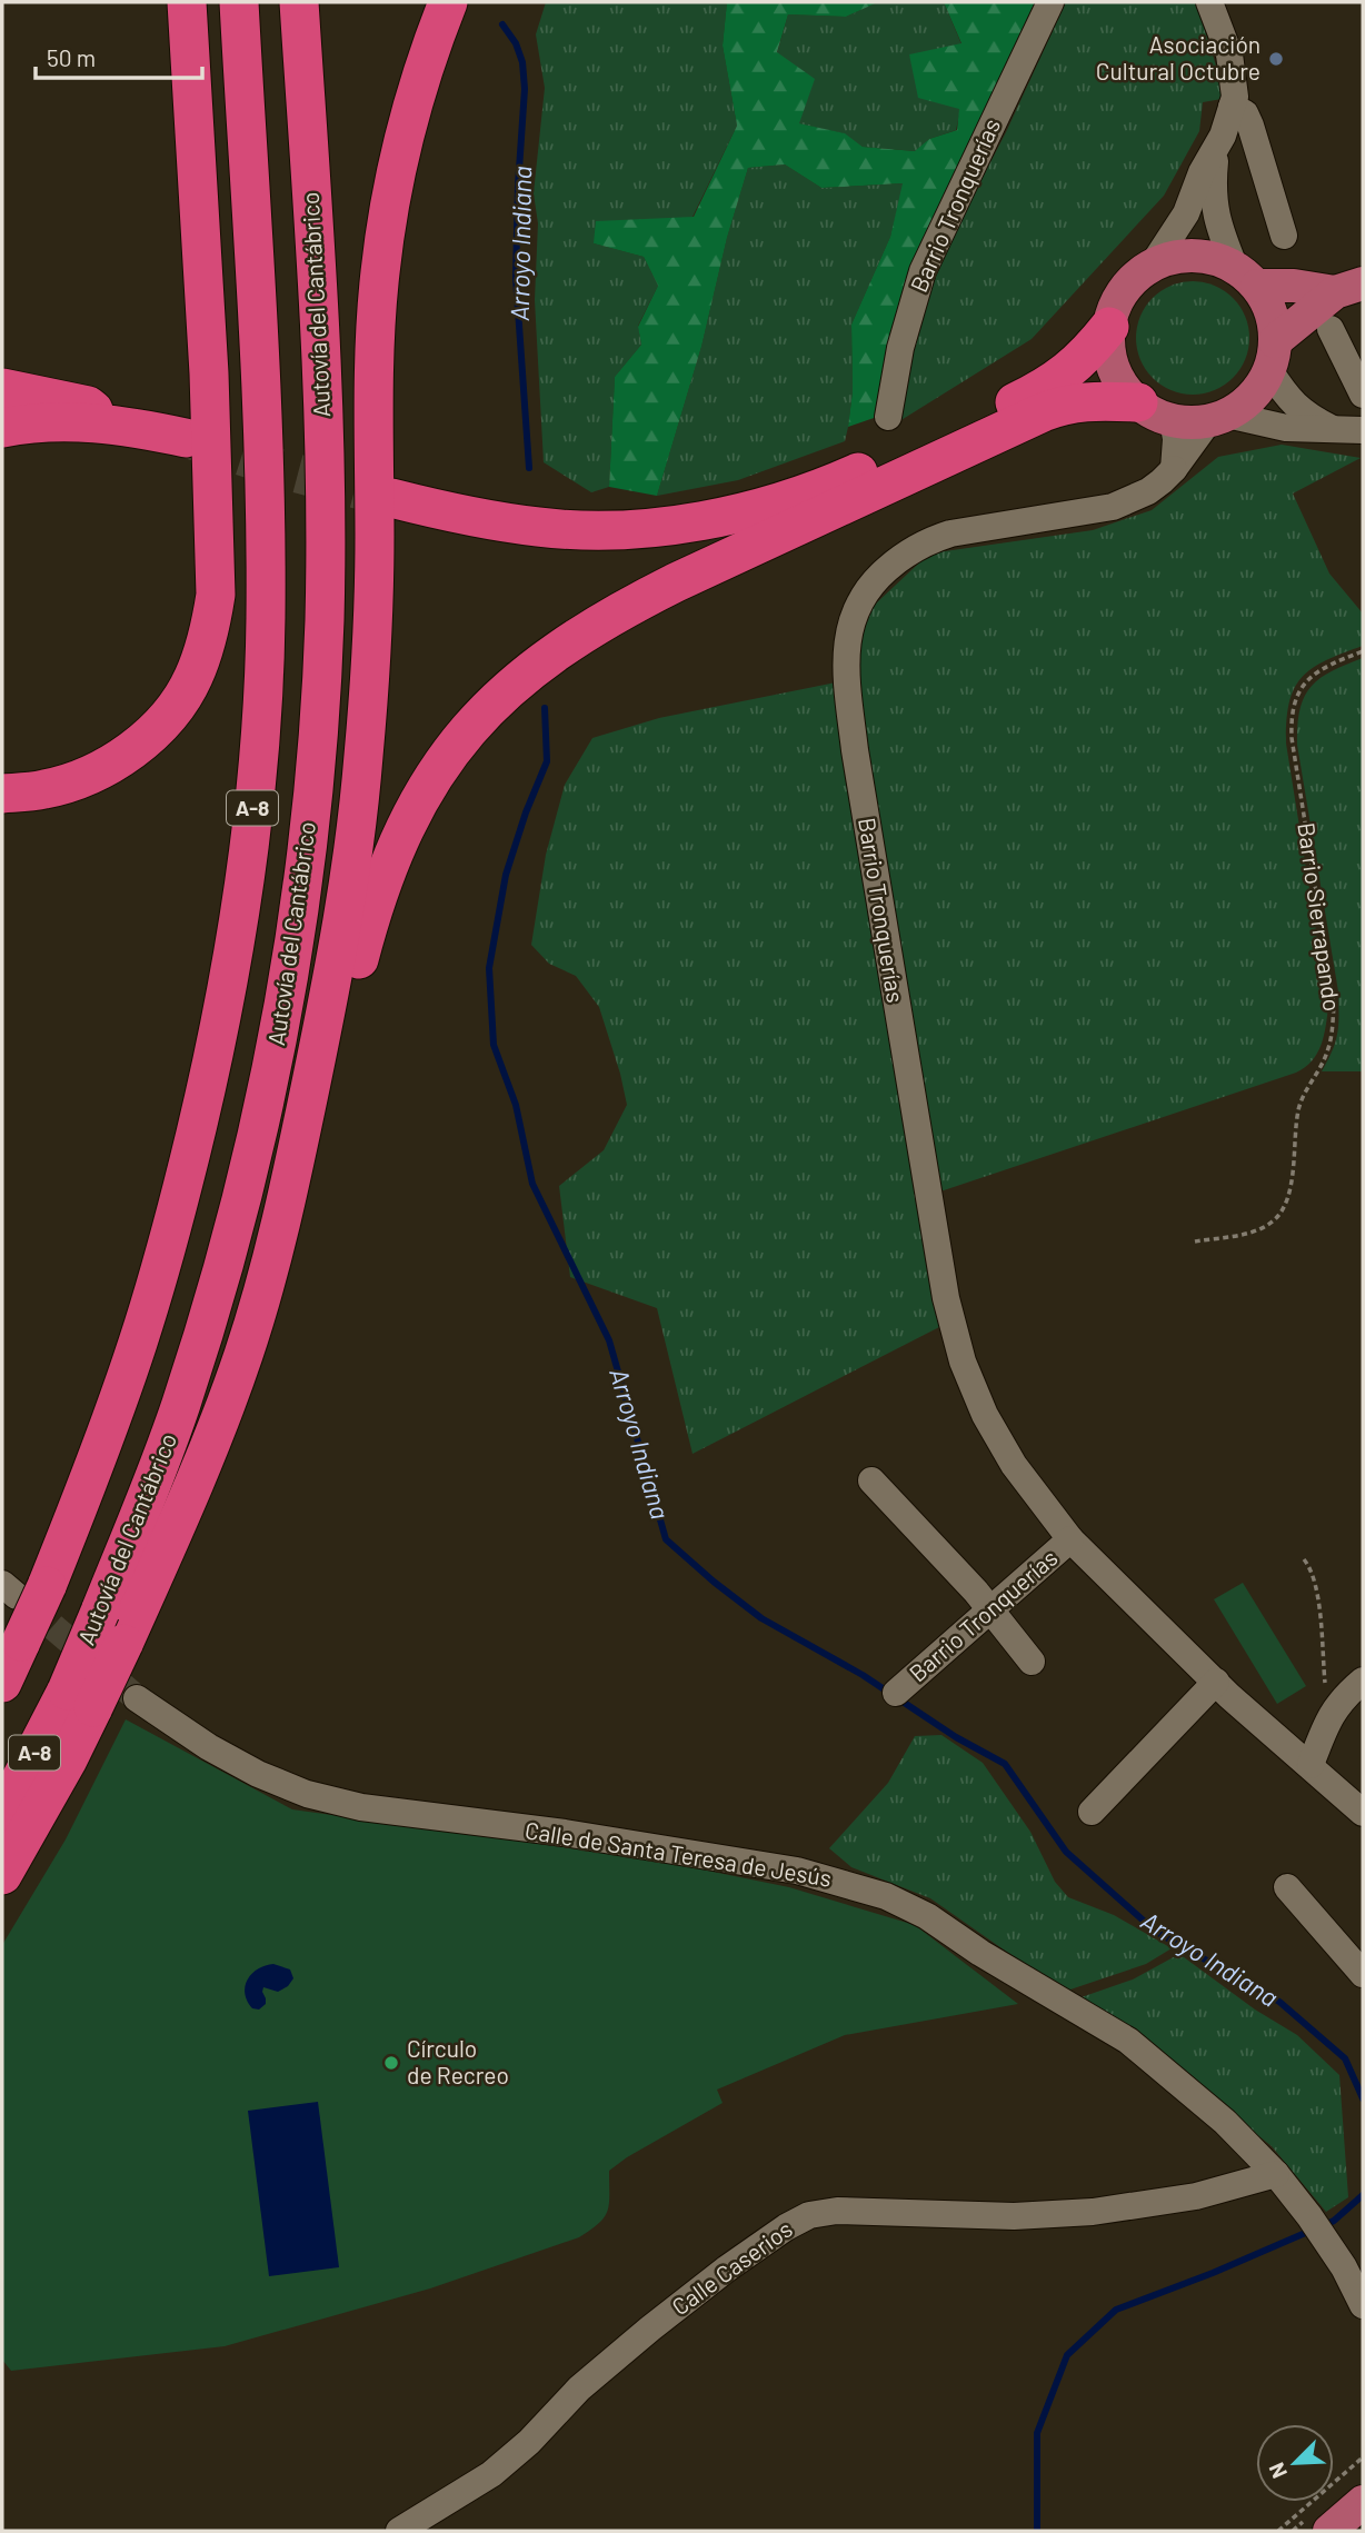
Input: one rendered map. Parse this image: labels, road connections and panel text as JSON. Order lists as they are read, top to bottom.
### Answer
{
  "streets": {
    "highway": ["Autovía del Cantábrico", "A-8"],
    "street": ["Barrio Tronquerías", "Calle de Santa Teresa de Jesús", "Calle Caserios"],
    "path": ["Barrio Sierrapando"]
  },
  "crossings": [
    ["Calle de Santa Teresa de Jesús", "Calle Caserios"]
  ],
  "water": ["Arroyo Indiana"],
  "places": ["Asociación Cultural Octubre", "Círculo de Recreo"],
  "scale_bar": "50 m",
  "north": "bottom left"
}
